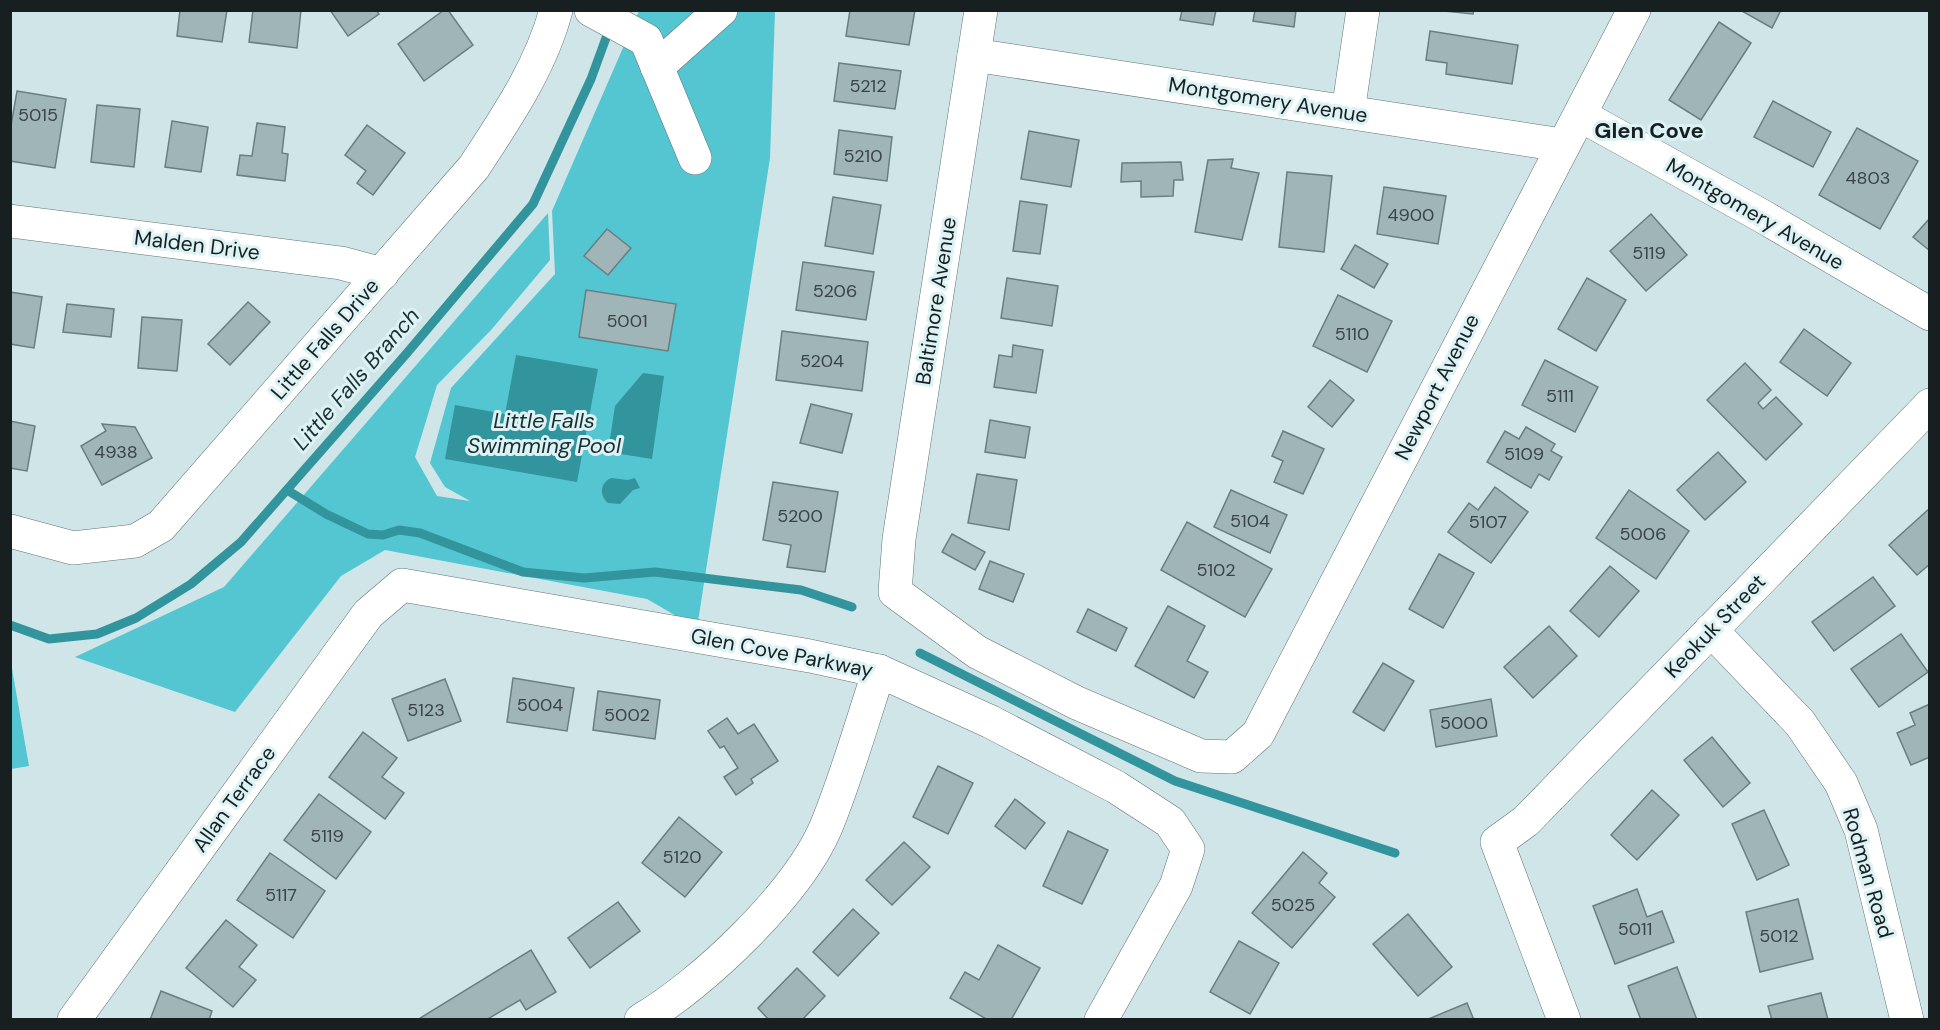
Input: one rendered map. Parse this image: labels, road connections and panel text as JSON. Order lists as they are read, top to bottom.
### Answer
{
  "streets": {
    "street": [
      "Montgomery Avenue",
      "Malden Drive",
      "Baltimore Avenue",
      "Little Falls Drive",
      "Newport Avenue",
      "Keokuk Street",
      "Glen Cove Parkway",
      "Allan Terrace",
      "Rodman Road"
    ]
  },
  "crossings": [
    ["Montgomery Avenue", "Baltimore Avenue"],
    ["Montgomery Avenue", "Newport Avenue"],
    ["Malden Drive", "Little Falls Drive"],
    ["Baltimore Avenue", "Newport Avenue"],
    ["Keokuk Street", "Rodman Road"],
    ["Glen Cove Parkway", "Allan Terrace"]
  ],
  "districts": ["Glen Cove"],
  "water": ["Little Falls Branch", "Little Falls Swimming Pool"],
  "house_numbers": [
    "5212",
    "5015",
    "5210",
    "4803",
    "4900",
    "5119",
    "5206",
    "5001",
    "5110",
    "5204",
    "5111",
    "4938",
    "5109",
    "5200",
    "5104",
    "5107",
    "5006",
    "5102",
    "5004",
    "5123",
    "5002",
    "5000",
    "5119",
    "5120",
    "5117",
    "5025",
    "5011",
    "5012"
  ]
}
